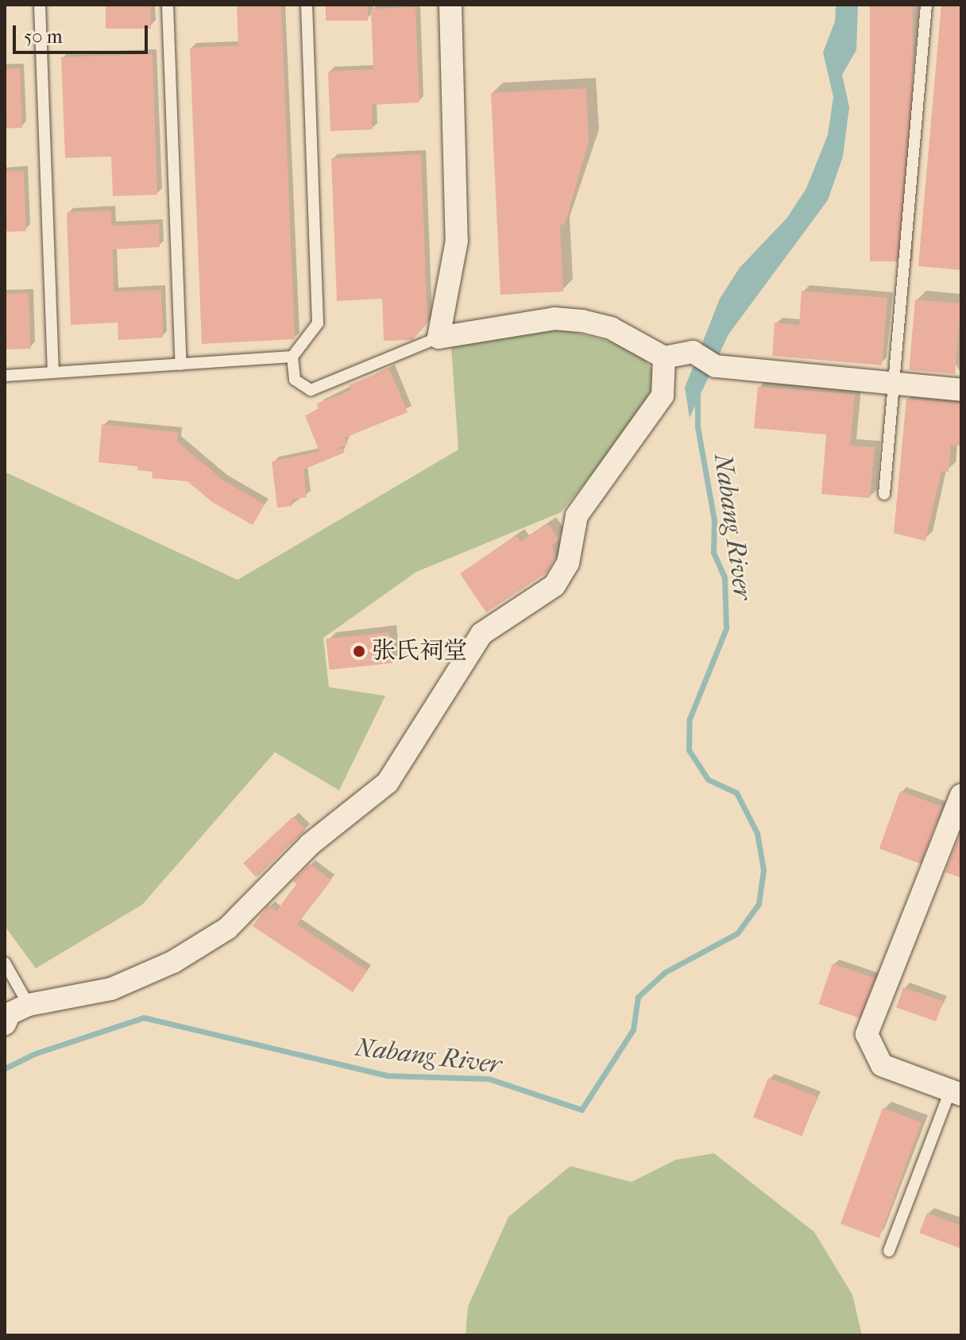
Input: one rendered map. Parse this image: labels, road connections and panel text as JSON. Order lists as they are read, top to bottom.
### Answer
{
  "water": ["Nabang River"],
  "places": ["张氏祠堂"],
  "scale_bar": "50 m"
}
